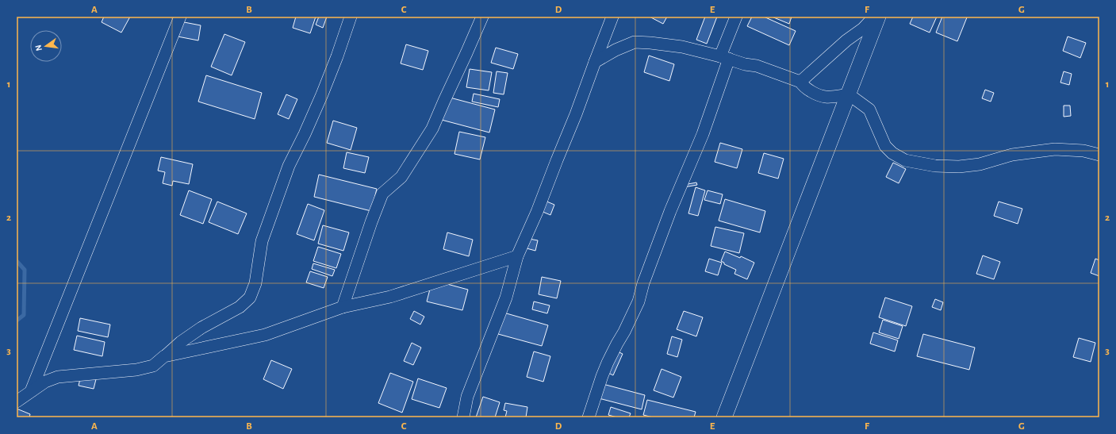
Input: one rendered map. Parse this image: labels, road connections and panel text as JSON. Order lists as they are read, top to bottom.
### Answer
{
  "north": "left",
  "grid": {
    "columns": [
      "A",
      "B",
      "C",
      "D",
      "E",
      "F",
      "G"
    ],
    "rows": ["1", "2", "3"]
  }
}
